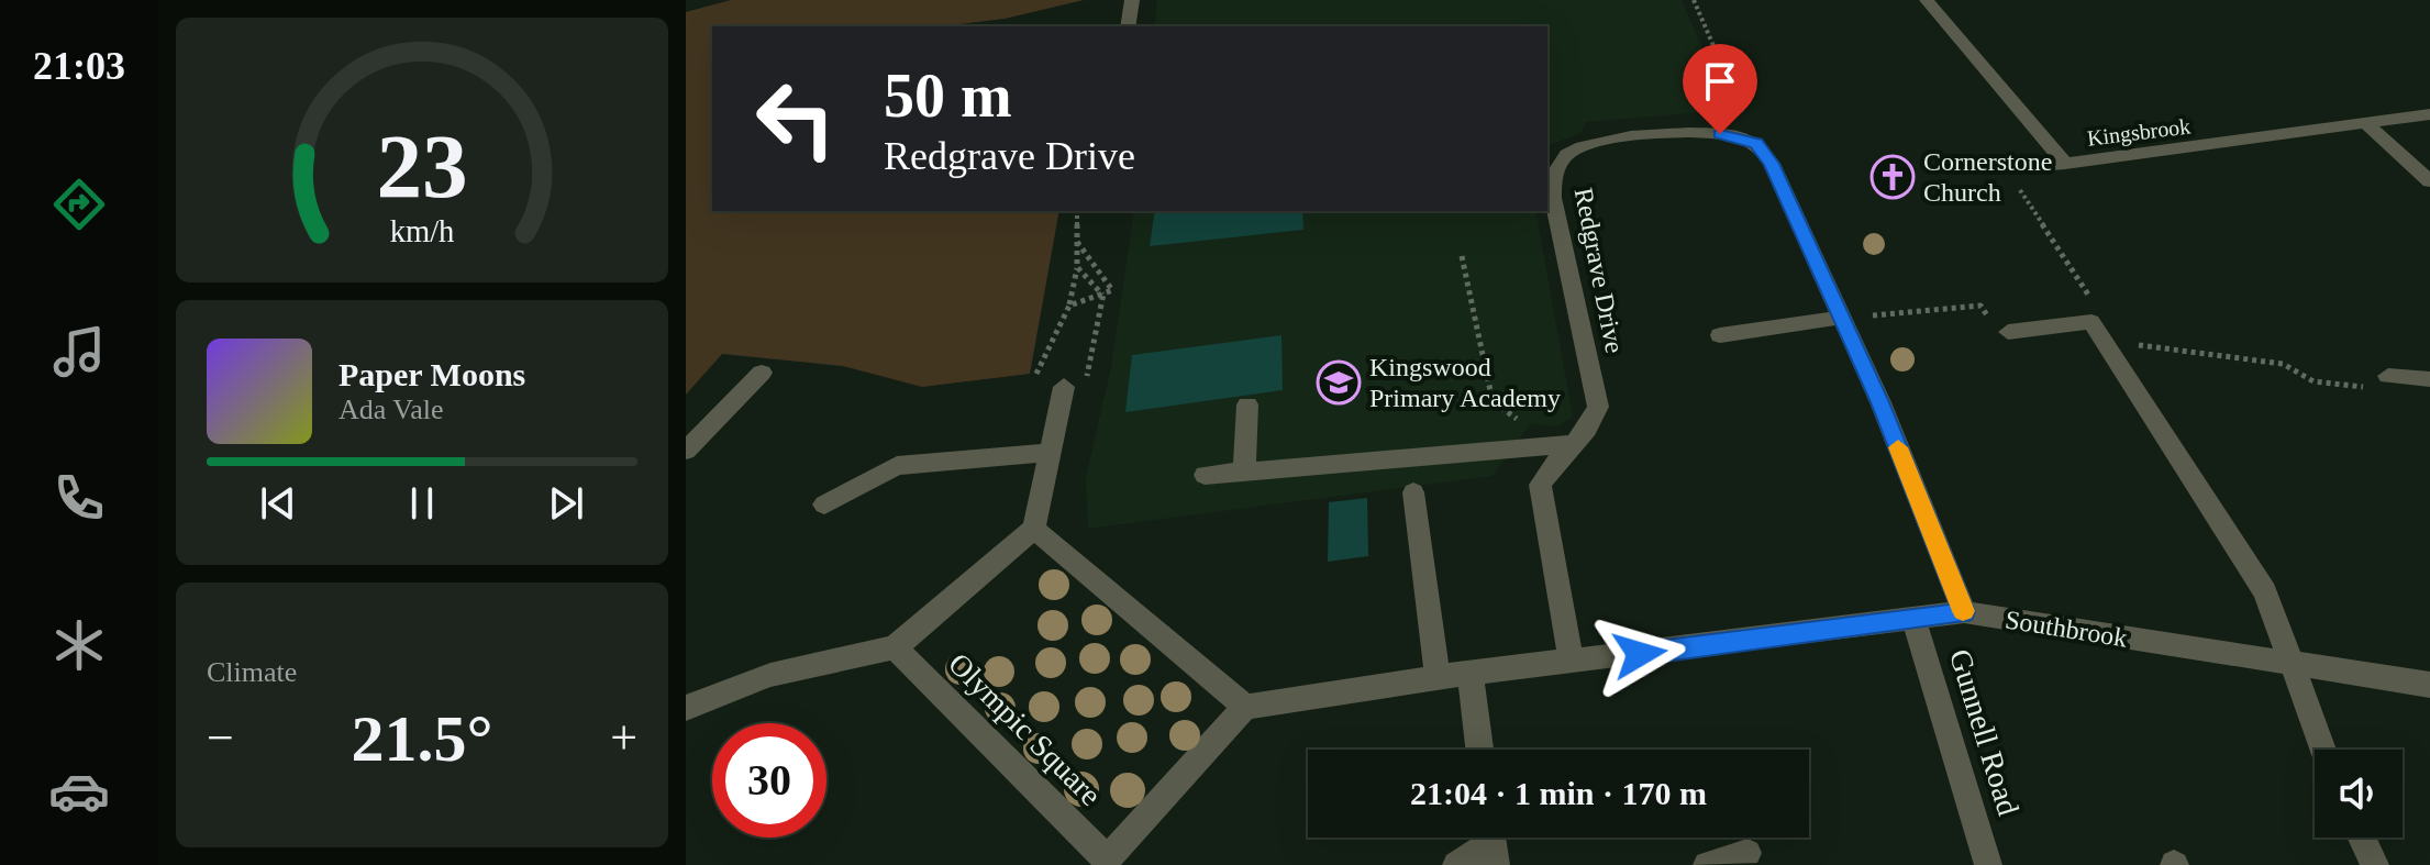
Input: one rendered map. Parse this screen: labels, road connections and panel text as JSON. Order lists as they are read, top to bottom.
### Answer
{
  "streets": {
    "street": [
      "Kingsbrook",
      "Redgrave Drive",
      "Southbrook",
      "Olympic Square",
      "Gunnell Road"
    ]
  },
  "crossings": [
    ["Redgrave Drive", "Southbrook"],
    ["Southbrook", "Gunnell Road"]
  ],
  "places": {
    "church": ["Cornerstone Church"],
    "school or university": ["Kingswood Primary Academy"]
  },
  "page": {
    "tabs": "21:03",
    "turn": ["50 m", "Redgrave Drive"],
    "song": ["Paper Moons", "Ada Vale"],
    "tile": "Climate",
    "heat": ["−", "21.5°", "+"],
    "limit": "30",
    "trip": "21:04 · 1 min · 170 m",
    "gauge": ["23", "km/h"]
  }
}
